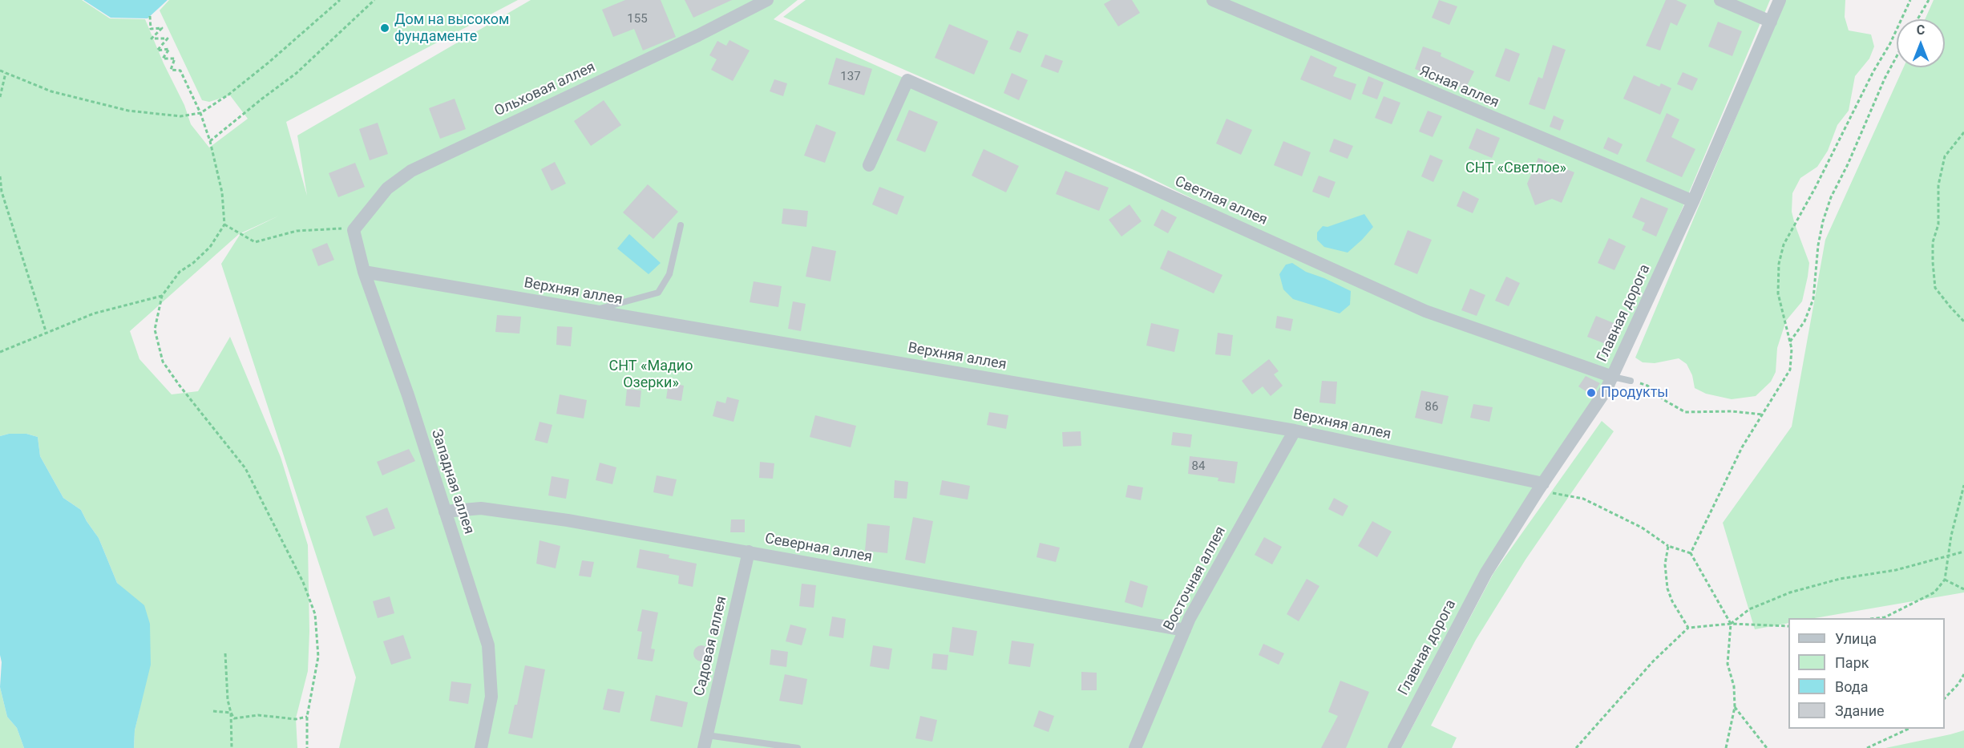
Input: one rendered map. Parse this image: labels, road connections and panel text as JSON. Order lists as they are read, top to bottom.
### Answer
{
  "streets": {
    "street": [
      "Ясная аллея",
      "Ольховая аллея",
      "Светлая аллея",
      "Верхняя аллея",
      "Главная дорога",
      "Западная аллея",
      "Северная аллея",
      "Восточная аллея",
      "Садовая аллея"
    ]
  },
  "crossings": [
    ["Ясная аллея", "Главная дорога"],
    ["Ольховая аллея", "Западная аллея"],
    ["Светлая аллея", "Главная дорога"],
    ["Верхняя аллея", "Главная дорога"],
    ["Верхняя аллея", "Западная аллея"],
    ["Верхняя аллея", "Восточная аллея"],
    ["Западная аллея", "Северная аллея"],
    ["Северная аллея", "Восточная аллея"],
    ["Северная аллея", "Садовая аллея"]
  ],
  "parks": ["СНТ «Светлое»", "СНТ «Мадио Озерки»"],
  "places": ["Дом на высоком фундаменте", "Продукты"],
  "house_numbers": [
    "155",
    "137",
    "86",
    "84"
  ],
  "legend": [
    "Улица",
    "Парк",
    "Вода",
    "Здание"
  ],
  "north": "top"
}
